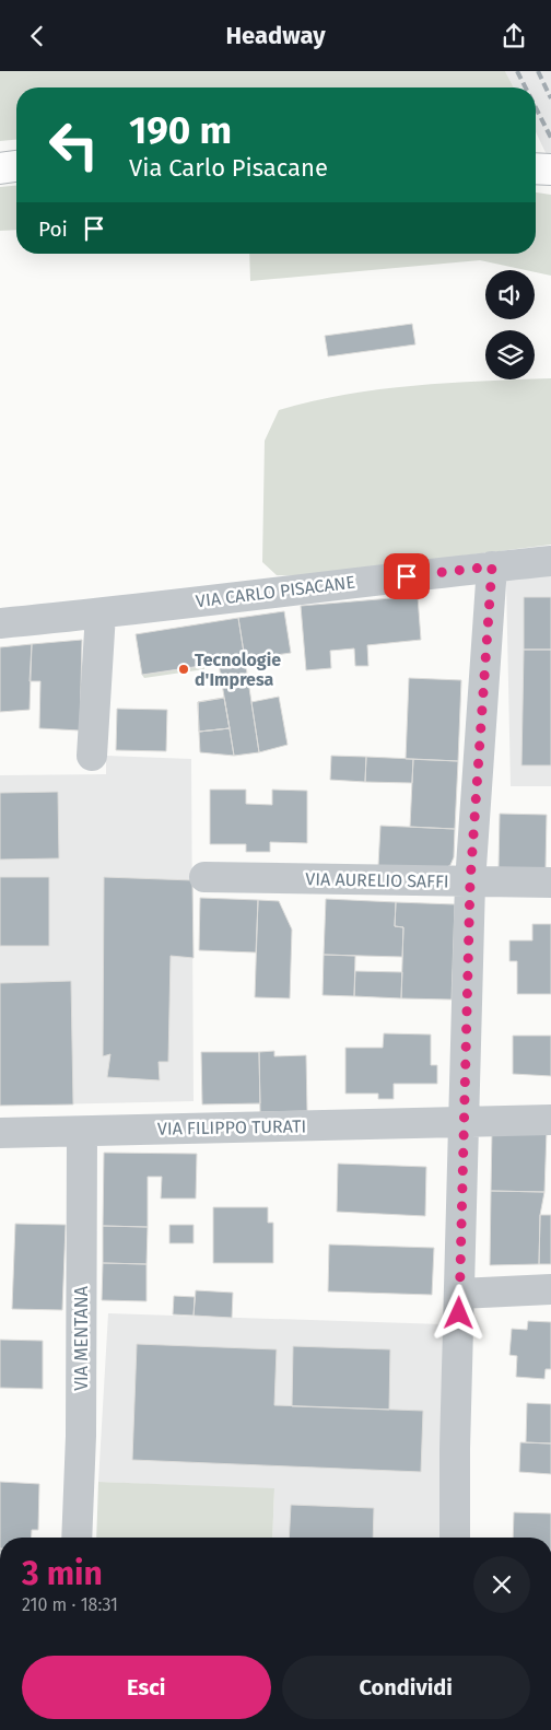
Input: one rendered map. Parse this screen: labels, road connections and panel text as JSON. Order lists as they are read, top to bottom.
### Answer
{
  "streets": {
    "street": [
      "VIA CARLO PISACANE",
      "VIA AURELIO SAFFI",
      "VIA FILIPPO TURATI",
      "VIA MENTANA"
    ]
  },
  "crossings": [
    ["VIA FILIPPO TURATI", "VIA MENTANA"]
  ],
  "places": ["Tecnologie d'Impresa"],
  "page": {
    "header": "Headway",
    "turn": ["190 m", "Via Carlo Pisacane"],
    "then": "Poi",
    "heading": ["3 min", "210 m · 18:31"],
    "buttons": ["Esci", "Condividi"]
  }
}
